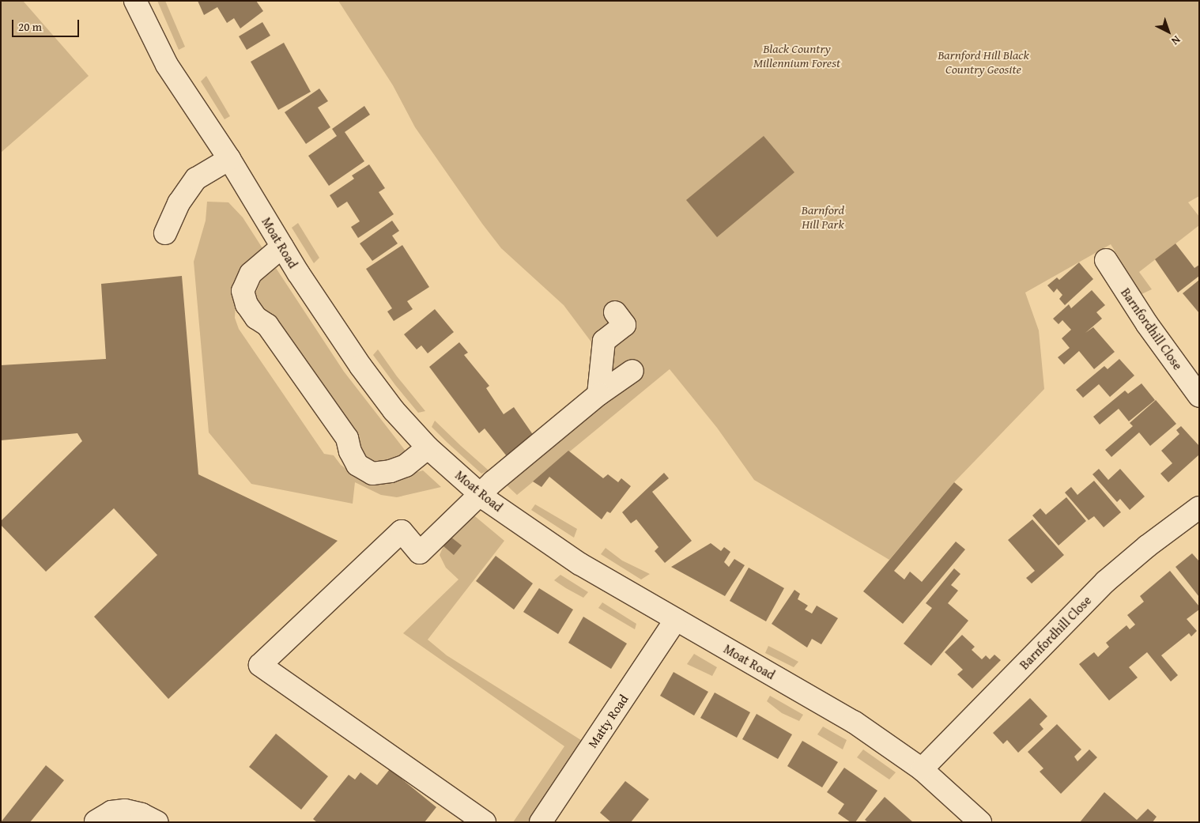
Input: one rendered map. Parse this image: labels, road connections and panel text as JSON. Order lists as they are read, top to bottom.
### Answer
{
  "streets": {
    "street": ["Moat Road", "Barnfordhill Close", "Matty Road"]
  },
  "crossings": [
    ["Moat Road", "Barnfordhill Close"],
    ["Moat Road", "Matty Road"]
  ],
  "parks": ["Black Country Millennium Forest", "Barnford Hill Black Country Geosite", "Barnford Hill Park"],
  "scale_bar": "20 m",
  "north": "bottom right"
}
